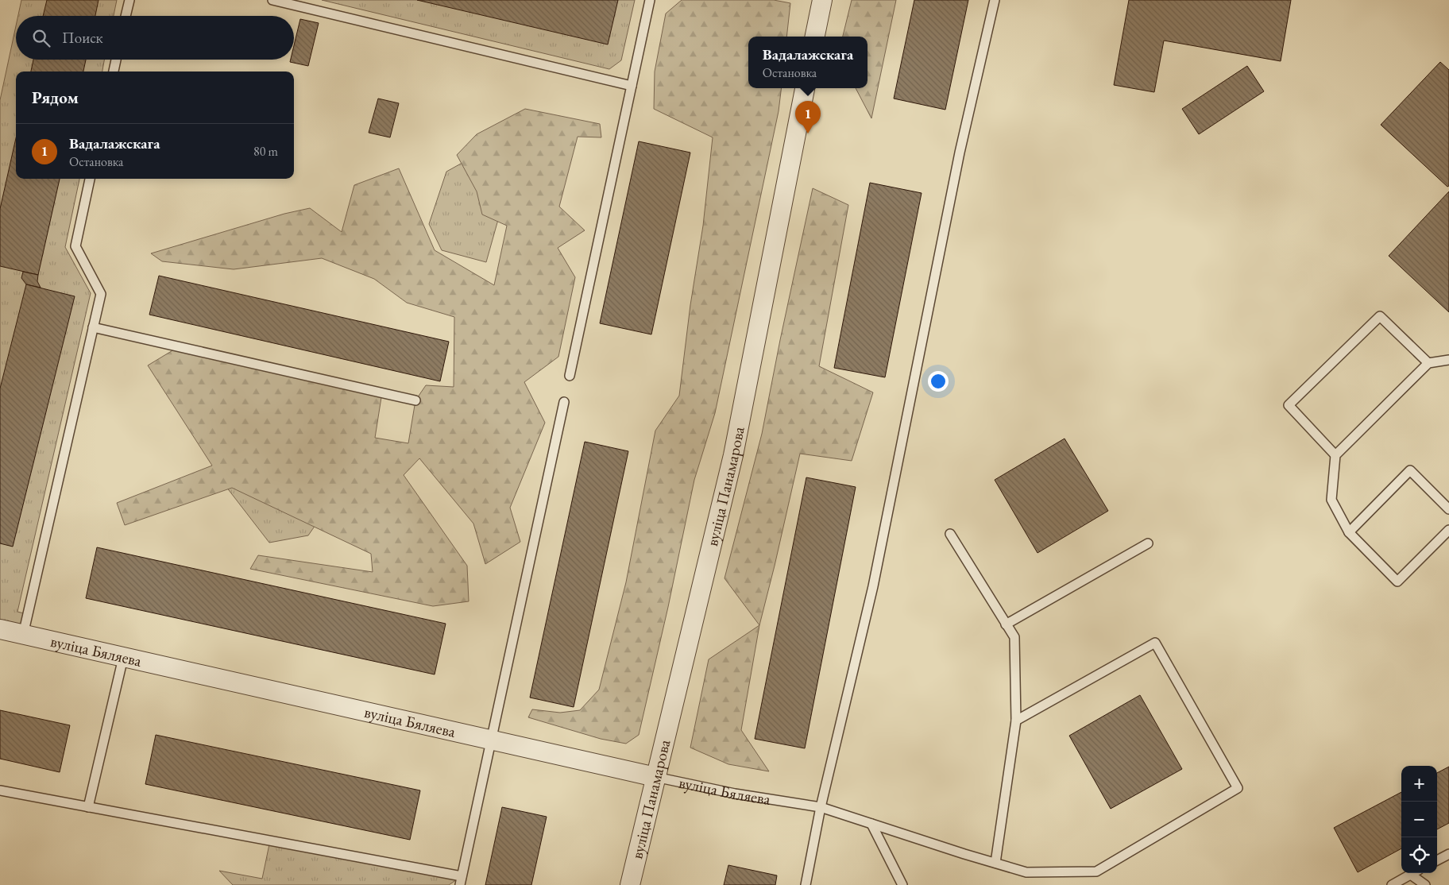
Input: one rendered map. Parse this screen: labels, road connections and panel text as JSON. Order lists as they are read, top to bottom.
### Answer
{
  "streets": {
    "street": ["вуліца Панамарова", "вуліца Бяляева"]
  },
  "crossings": [
    ["вуліца Панамарова", "вуліца Бяляева"]
  ],
  "page": {
    "search": "Поиск",
    "popup": ["Вадалажскага", "Остановка"],
    "heading": "Рядом",
    "pins": "1",
    "list": [
      {
        "mark": "1",
        "name": "Вадалажскага",
        "note": "Остановка",
        "value": "80 m"
      }
    ],
    "map_buttons": ["+", "−"]
  }
}
